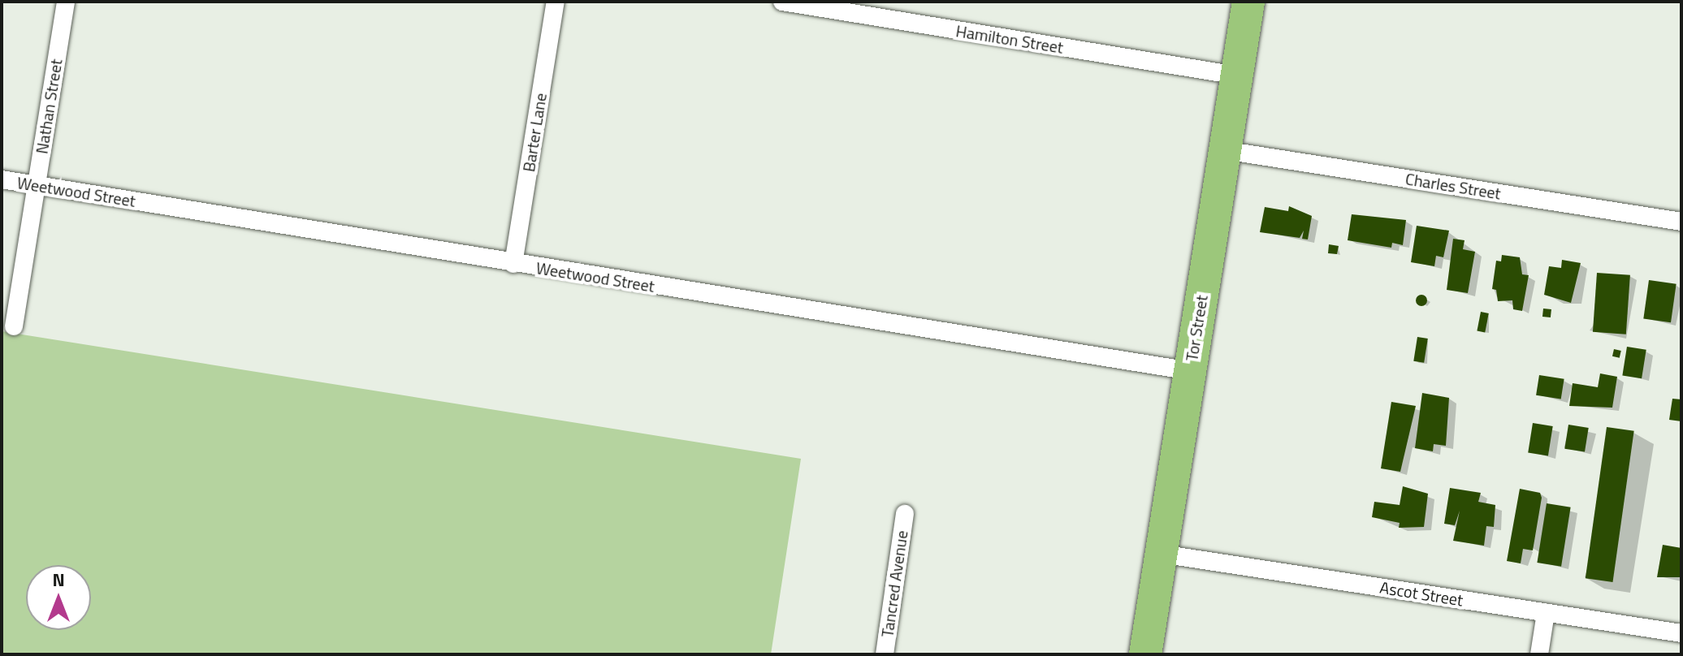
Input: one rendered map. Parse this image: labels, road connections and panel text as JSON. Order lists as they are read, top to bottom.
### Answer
{
  "streets": {
    "highway": ["Tor Street"],
    "street": [
      "Hamilton Street",
      "Nathan Street",
      "Barter Lane",
      "Charles Street",
      "Weetwood Street",
      "Tancred Avenue",
      "Ascot Street"
    ]
  },
  "crossings": [
    ["Hamilton Street", "Tor Street"],
    ["Nathan Street", "Weetwood Street"],
    ["Barter Lane", "Weetwood Street"],
    ["Charles Street", "Tor Street"],
    ["Weetwood Street", "Tor Street"],
    ["Tor Street", "Ascot Street"]
  ],
  "north": "top"
}
